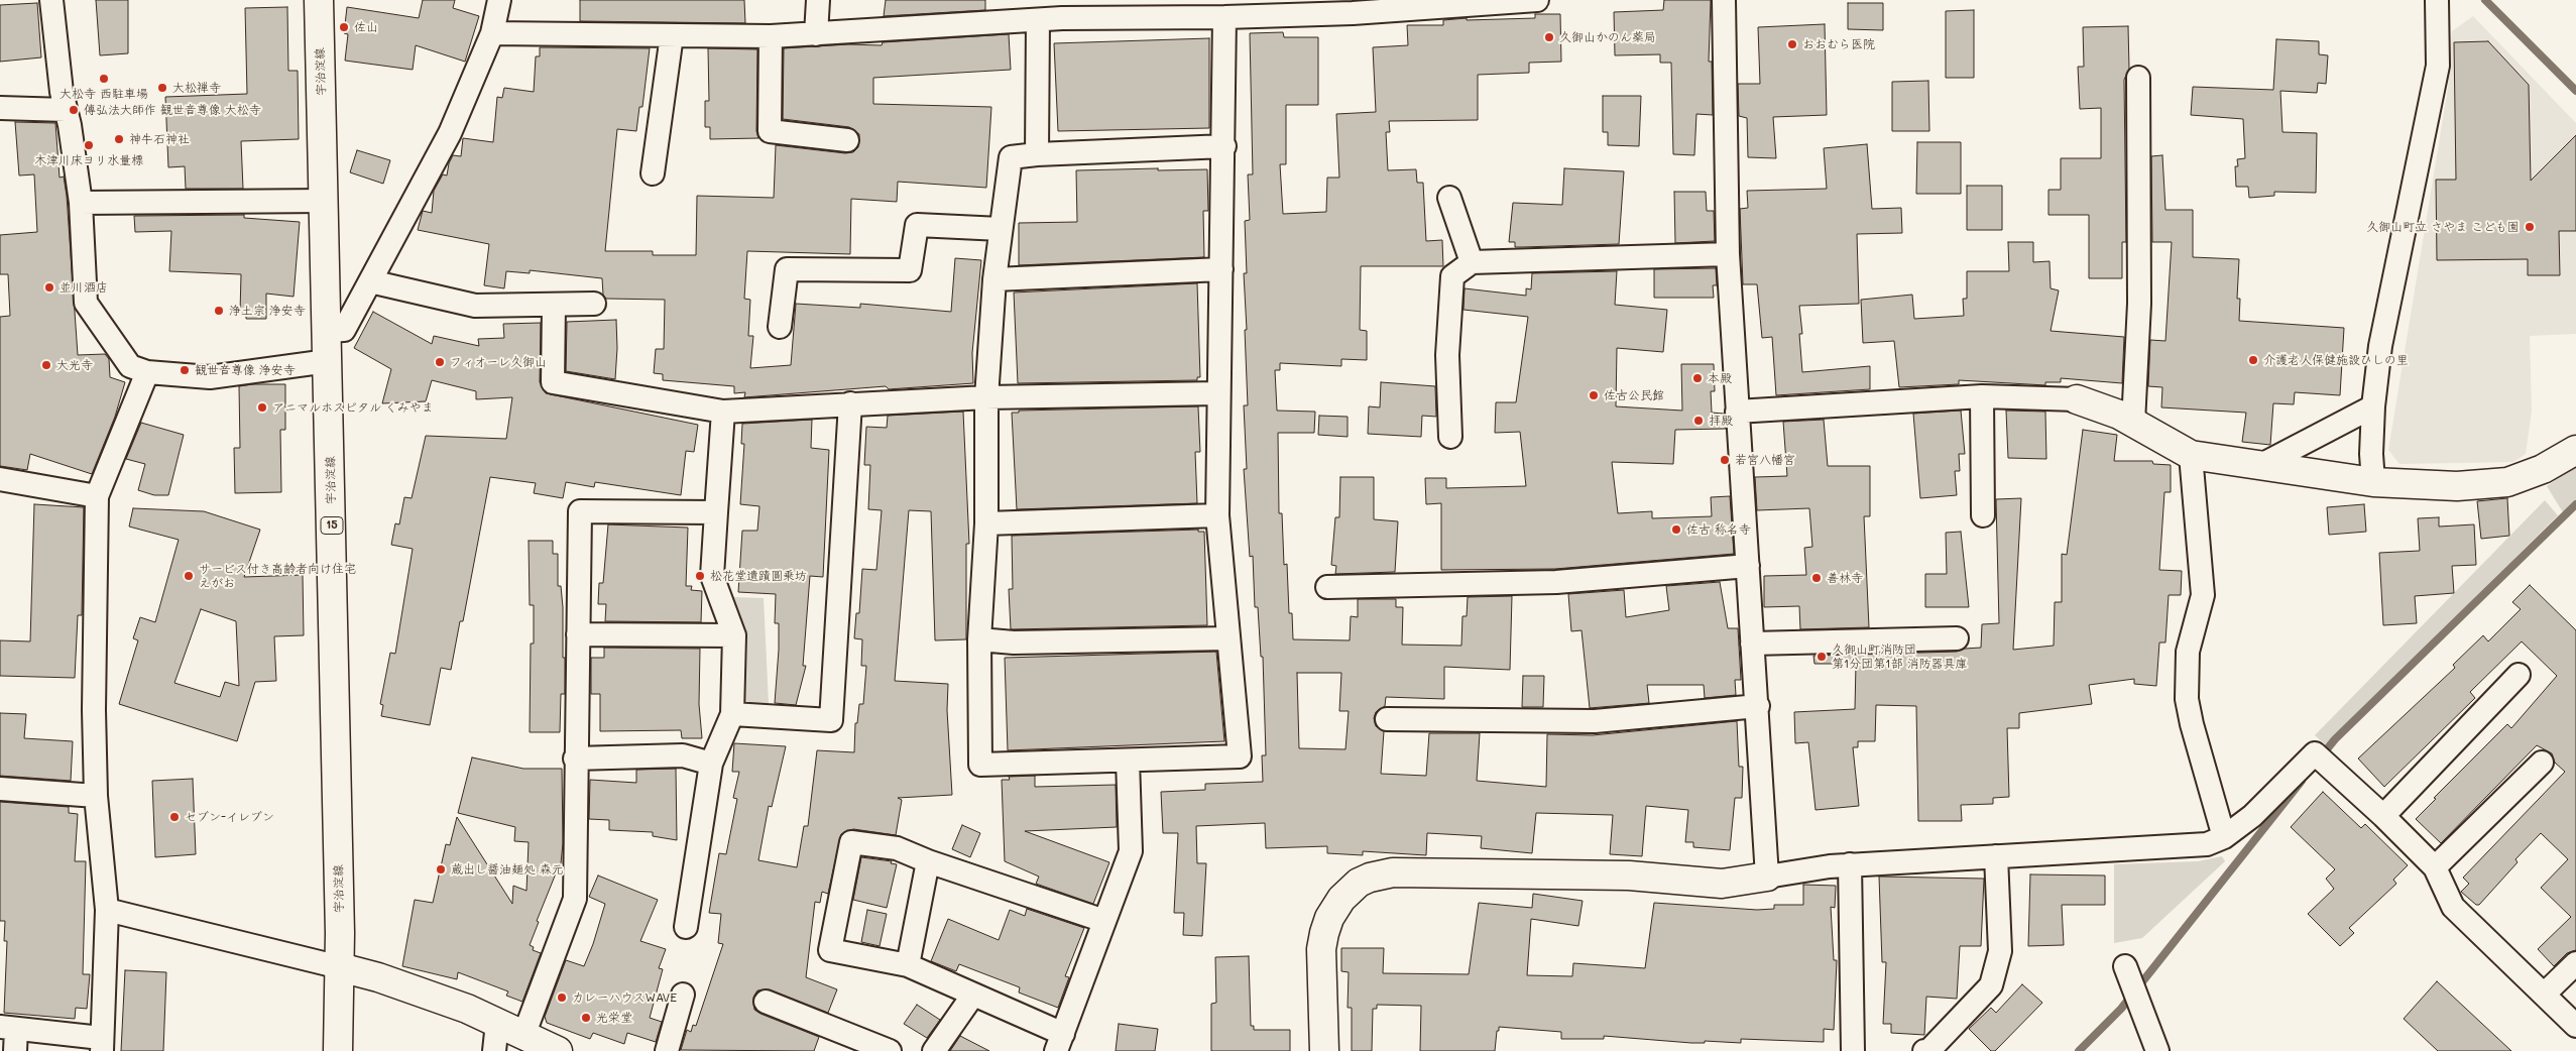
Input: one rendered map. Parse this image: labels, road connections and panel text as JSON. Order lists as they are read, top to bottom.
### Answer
{
  "streets": {
    "street": ["宇治淀線", "15"]
  },
  "places": [
    "佐山",
    "久御山かのん薬局",
    "おおむら医院",
    "大松寺 西駐車場",
    "大松禅寺",
    "傳弘法大師作 観世音尊像 大松寺",
    "神牛石神社",
    "木津川床ヨリ水量標",
    "久御山町立 さやま こども園",
    "並川酒店",
    "浄土宗 浄安寺",
    "介護老人保健施設ひしの里",
    "フィオーレ久御山",
    "大光寺",
    "観世音尊像 浄安寺",
    "本殿",
    "佐古公民館",
    "アニマルホスピタル くみやま",
    "拝殿",
    "若宮八幡宮",
    "佐古 称名寺",
    "サービス付き高齢者向け住宅 えがお",
    "松花堂遺蹟圓乗坊",
    "善林寺",
    "久御山町消防団 第1分団第1部 消防器具庫",
    "セブン-イレブン",
    "蔵出し醤油麺処 森元",
    "カレーハウスWAVE",
    "光栄堂"
  ]
}
